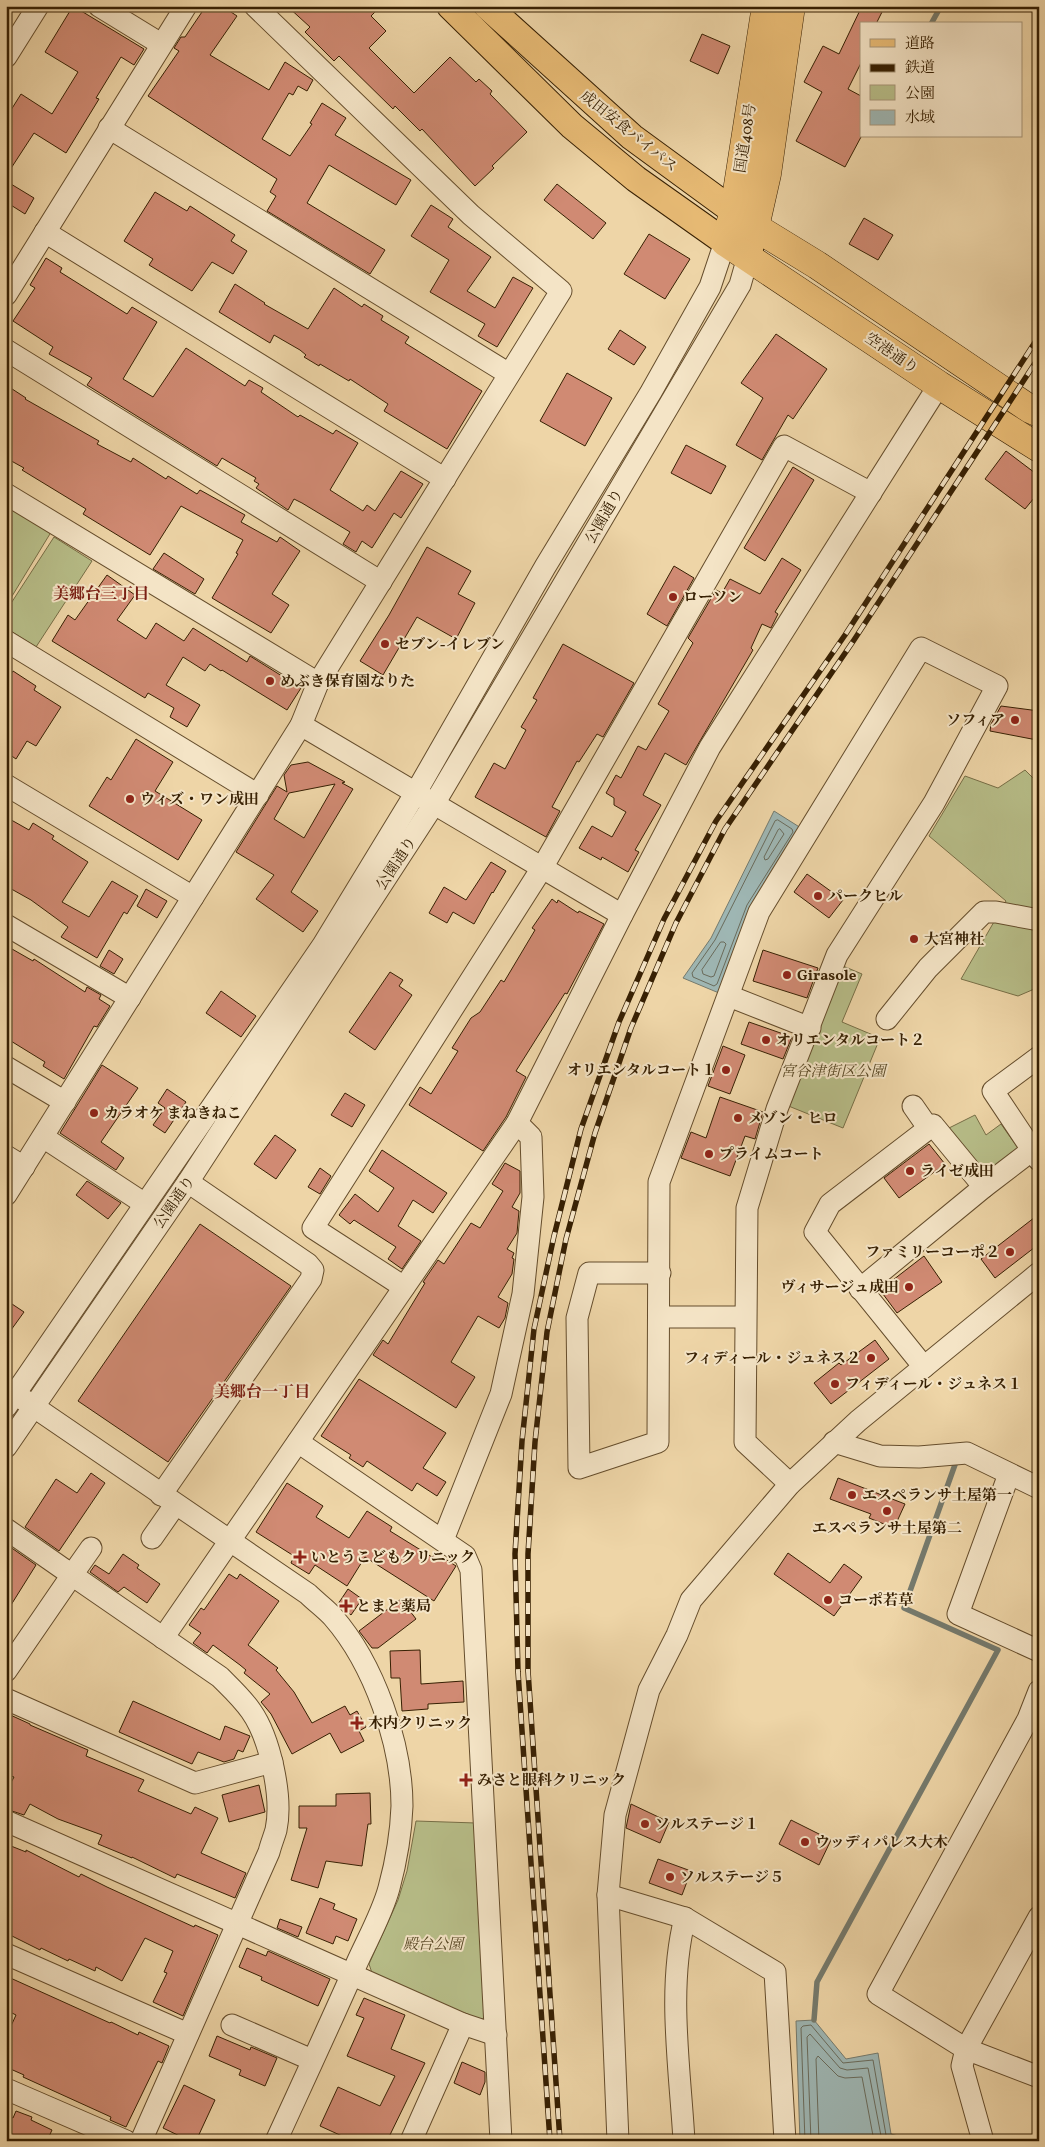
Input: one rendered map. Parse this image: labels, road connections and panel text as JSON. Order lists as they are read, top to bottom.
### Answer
{
  "streets": {
    "highway": ["国道408号", "空港通り"],
    "main road": ["成田安食バイパス"],
    "street": ["公園通り"]
  },
  "crossings": [
    ["成田安食バイパス", "国道408号"],
    ["成田安食バイパス", "空港通り"],
    ["成田安食バイパス", "公園通り"],
    ["国道408号", "空港通り"],
    ["国道408号", "公園通り"],
    ["空港通り", "公園通り"]
  ],
  "districts": ["美郷台三丁目", "美郷台一丁目"],
  "parks": ["宮谷津街区公園", "殿台公園"],
  "places": {
    "other": [
      "ローソン",
      "セブン-イレブン",
      "めぶき保育園なりた",
      "ソフィア",
      "ウィズ・ワン成田",
      "パークヒル",
      "大宮神社",
      "Girasole",
      "オリエンタルコート２",
      "オリエンタルコート１",
      "カラオケ まねきねこ",
      "メゾン・ヒロ",
      "プライムコート",
      "ライゼ成田",
      "ファミリーコーポ２",
      "ヴィサージュ成田",
      "フィディール・ジュネス２",
      "フィディール・ジュネス１",
      "エスペランサ土屋第一",
      "エスペランサ土屋第二",
      "コーポ若草",
      "ソルステージ１",
      "ウッディパレス大木",
      "ソルステージ５"
    ],
    "health": [
      "いとうこどもクリニック",
      "とまと薬局",
      "木内クリニック",
      "みさと眼科クリニック"
    ]
  },
  "legend": [
    "道路",
    "鉄道",
    "公園",
    "水域"
  ]
}
